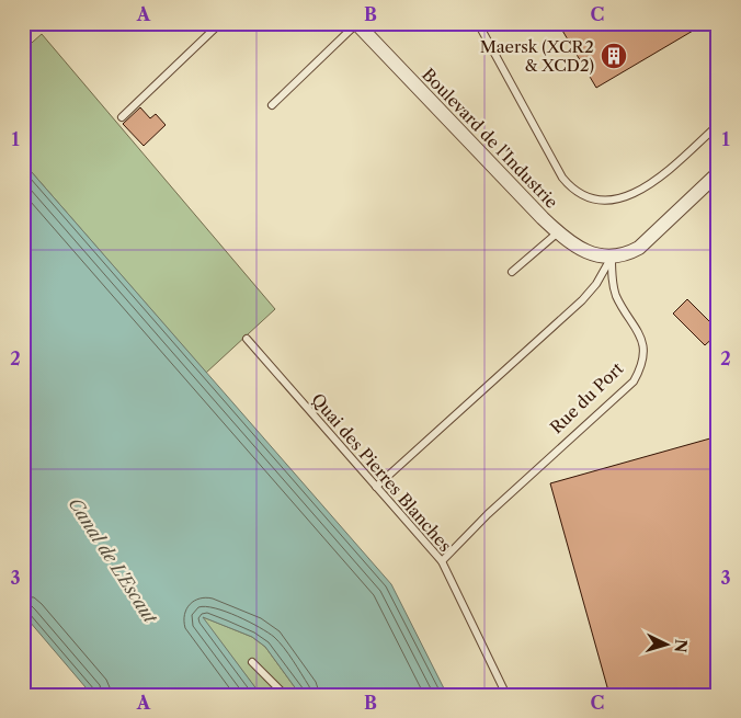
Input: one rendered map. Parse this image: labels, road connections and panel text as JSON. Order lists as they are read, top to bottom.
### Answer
{
  "streets": {
    "street": ["Boulevard de l'Industrie"],
    "lane": ["Rue du Port", "Quai des Pierres Blanches"]
  },
  "crossings": [
    ["Boulevard de l'Industrie", "Rue du Port"],
    ["Rue du Port", "Quai des Pierres Blanches"]
  ],
  "water": ["Canal de L'Escaut"],
  "places": {
    "building": ["Maersk (XCR2 & XCD2)"]
  },
  "north": "right",
  "grid": {
    "columns": ["A", "B", "C"],
    "rows": ["1", "2", "3"]
  }
}
